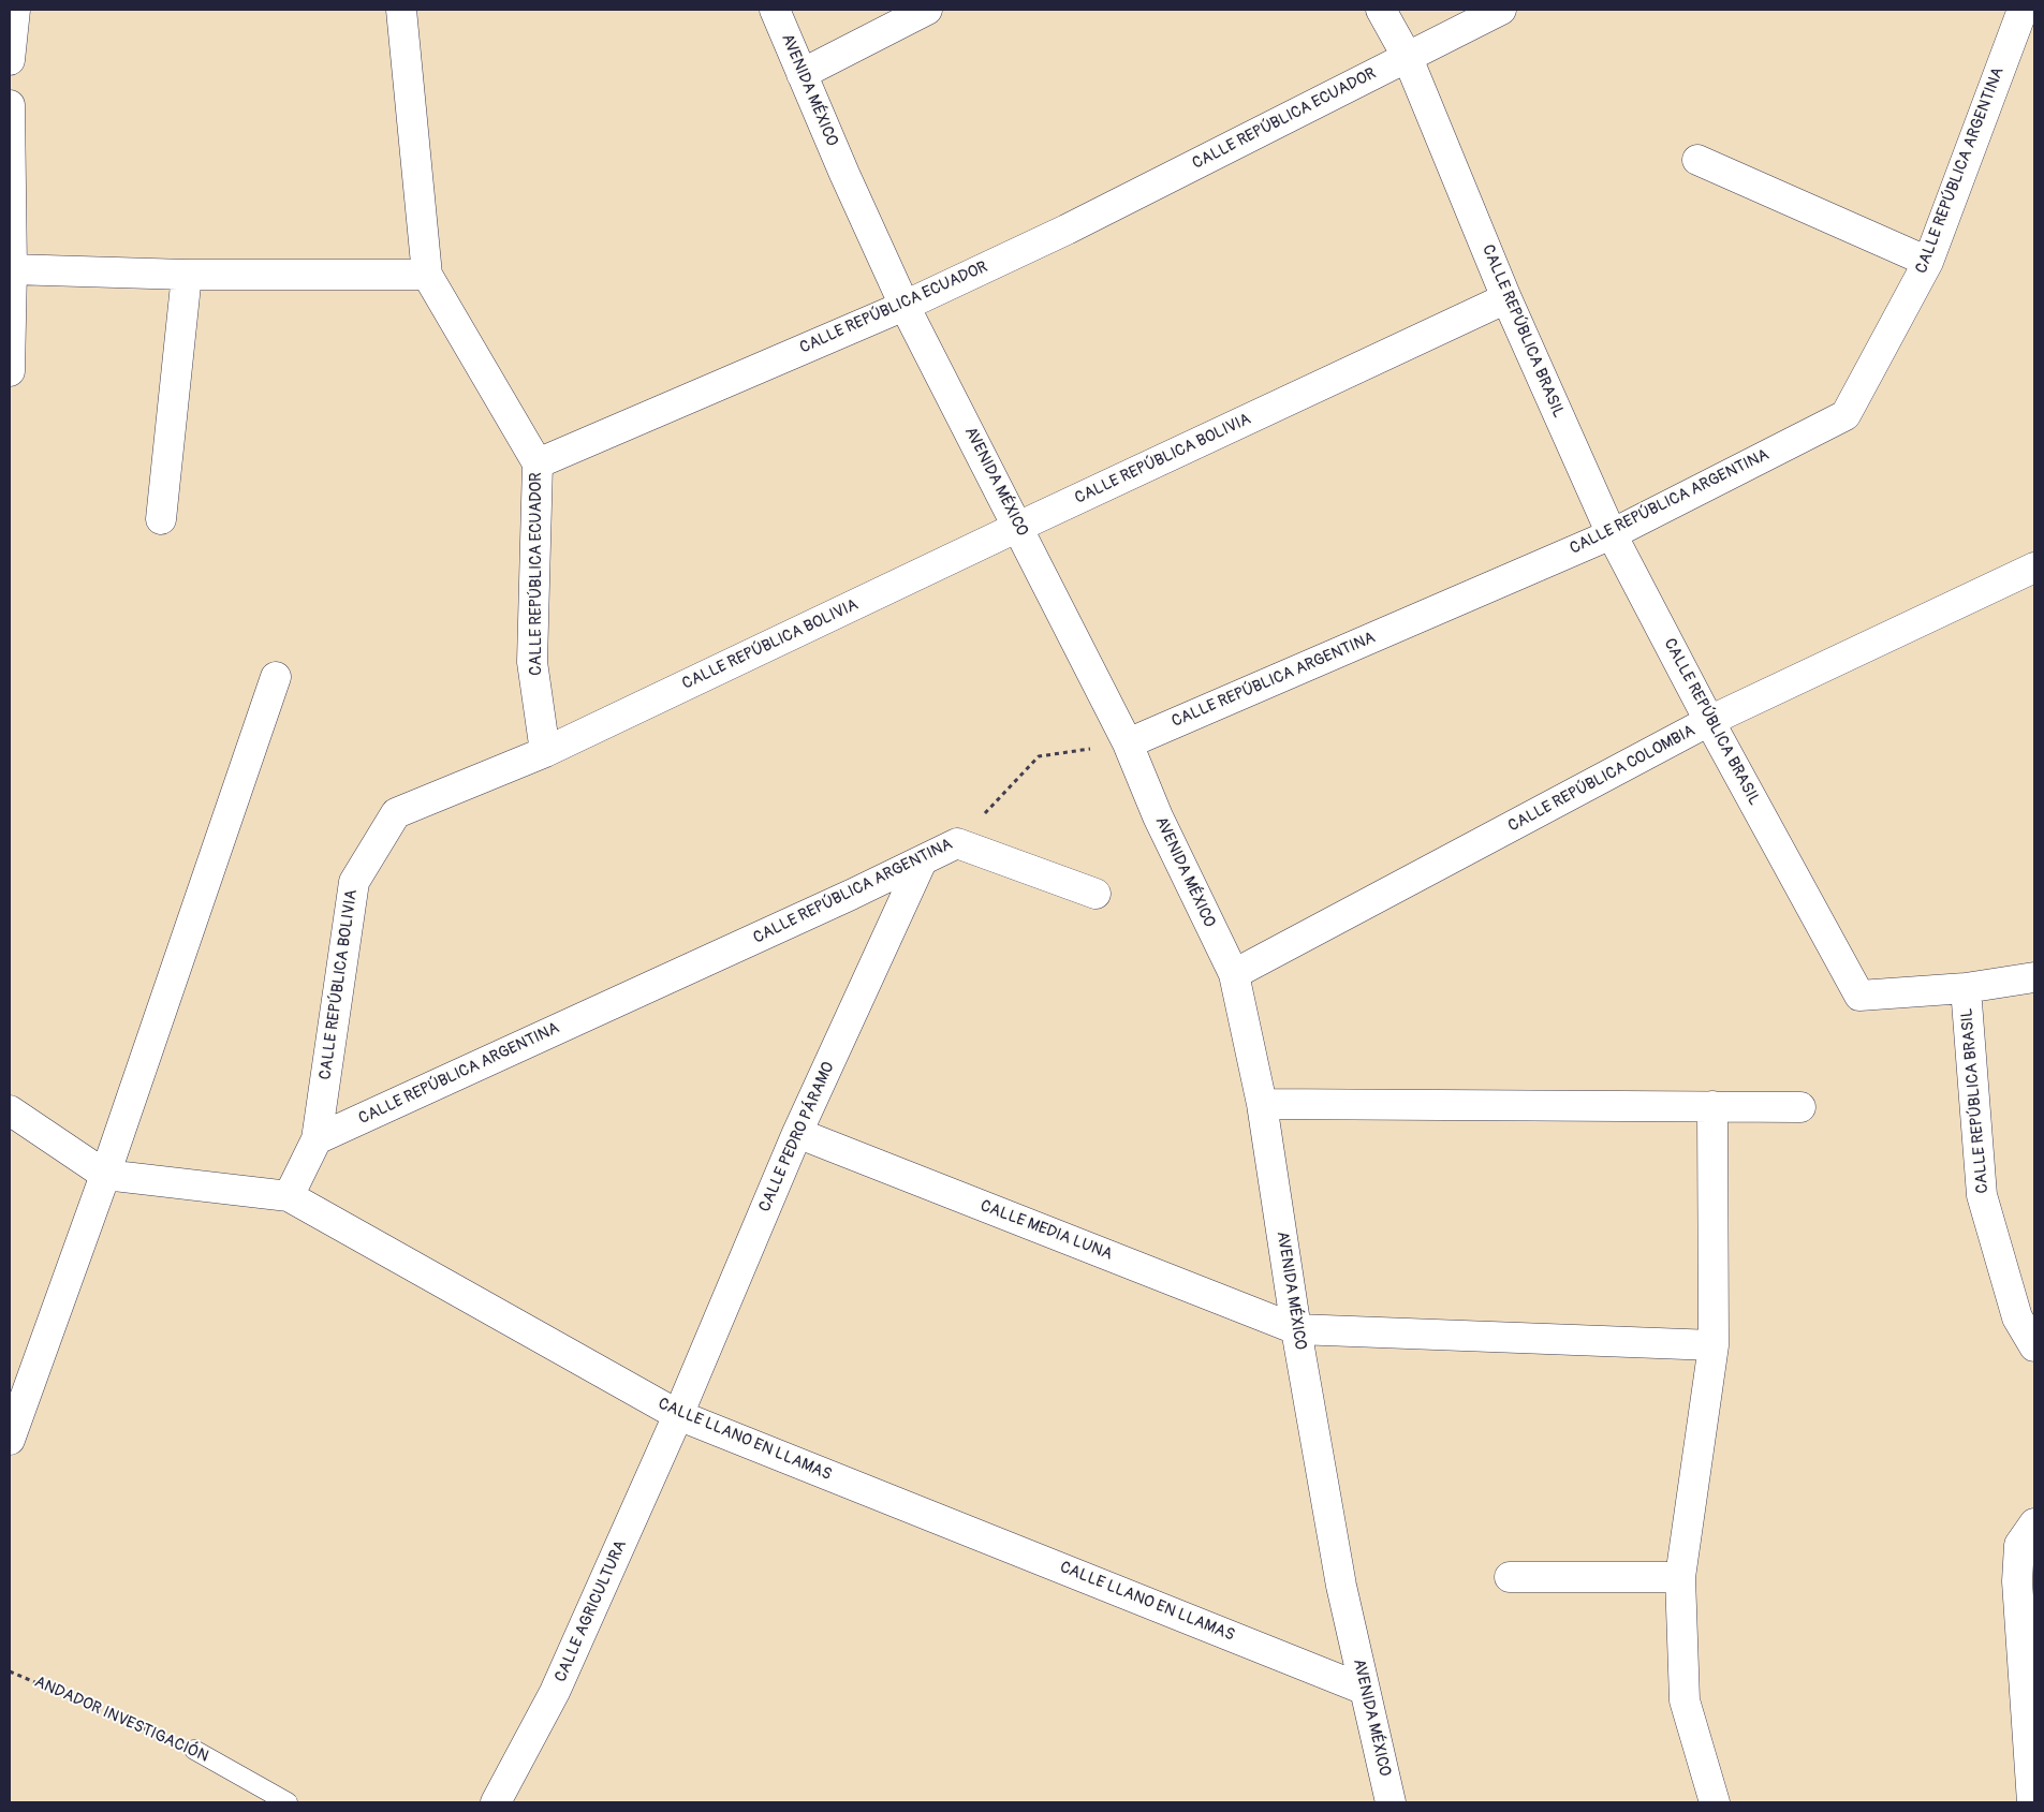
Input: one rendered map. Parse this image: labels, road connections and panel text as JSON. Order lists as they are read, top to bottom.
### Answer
{
  "streets": {
    "street": [
      "AVENIDA MÉXICO",
      "CALLE REPÚBLICA ECUADOR",
      "CALLE REPÚBLICA ARGENTINA",
      "CALLE REPÚBLICA BRASIL",
      "CALLE REPÚBLICA BOLIVIA",
      "CALLE REPÚBLICA COLOMBIA",
      "CALLE PEDRO PÁRAMO",
      "CALLE MEDIA LUNA",
      "CALLE LLANO EN LLAMAS",
      "CALLE AGRICULTURA"
    ],
    "lane": ["ANDADOR INVESTIGACIÓN"]
  },
  "crossings": [
    ["AVENIDA MÉXICO", "CALLE REPÚBLICA ECUADOR"],
    ["AVENIDA MÉXICO", "CALLE REPÚBLICA ARGENTINA"],
    ["AVENIDA MÉXICO", "CALLE REPÚBLICA BOLIVIA"],
    ["AVENIDA MÉXICO", "CALLE REPÚBLICA COLOMBIA"],
    ["AVENIDA MÉXICO", "CALLE MEDIA LUNA"],
    ["AVENIDA MÉXICO", "CALLE LLANO EN LLAMAS"],
    ["CALLE REPÚBLICA ECUADOR", "CALLE REPÚBLICA BRASIL"],
    ["CALLE REPÚBLICA ECUADOR", "CALLE REPÚBLICA BOLIVIA"],
    ["CALLE REPÚBLICA ARGENTINA", "CALLE REPÚBLICA BRASIL"],
    ["CALLE REPÚBLICA ARGENTINA", "CALLE REPÚBLICA BOLIVIA"],
    ["CALLE REPÚBLICA ARGENTINA", "CALLE PEDRO PÁRAMO"],
    ["CALLE REPÚBLICA BRASIL", "CALLE REPÚBLICA BOLIVIA"],
    ["CALLE REPÚBLICA BRASIL", "CALLE REPÚBLICA COLOMBIA"],
    ["CALLE REPÚBLICA BOLIVIA", "CALLE LLANO EN LLAMAS"],
    ["CALLE PEDRO PÁRAMO", "CALLE MEDIA LUNA"],
    ["CALLE PEDRO PÁRAMO", "CALLE LLANO EN LLAMAS"],
    ["CALLE PEDRO PÁRAMO", "CALLE AGRICULTURA"],
    ["CALLE LLANO EN LLAMAS", "CALLE AGRICULTURA"]
  ]
}
